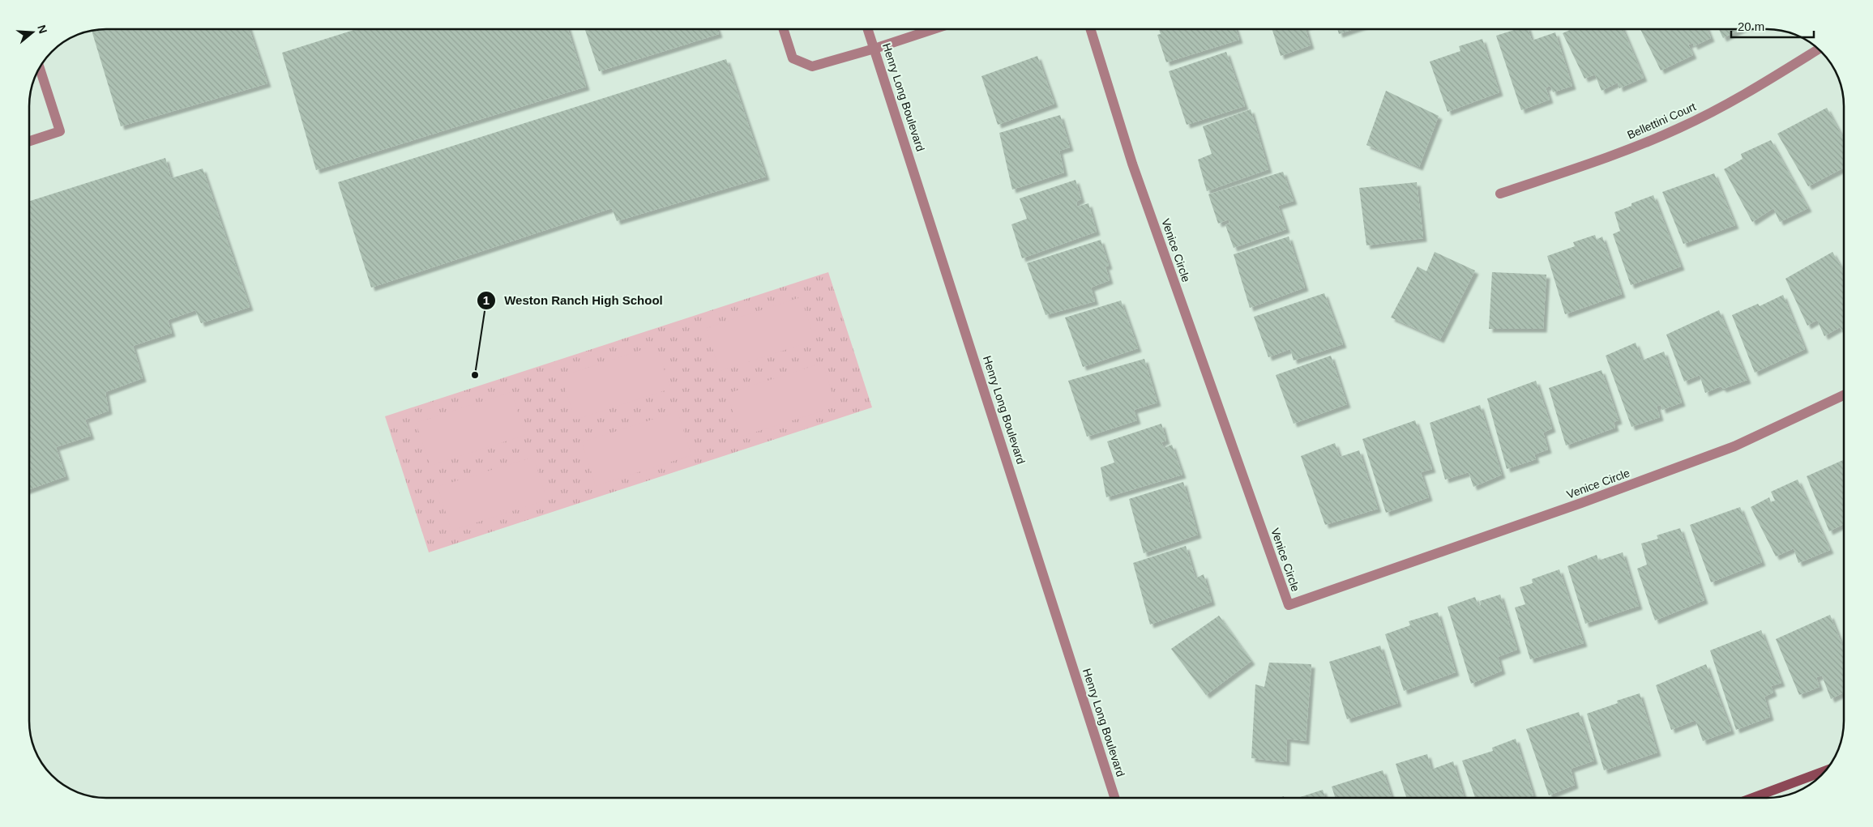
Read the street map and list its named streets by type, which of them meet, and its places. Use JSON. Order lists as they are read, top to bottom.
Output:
{
  "streets": {
    "street": ["Henry Long Boulevard", "Bellettini Court", "Venice Circle"]
  },
  "places": ["Weston Ranch High School"],
  "scale_bar": "20 m",
  "north": "right"
}
